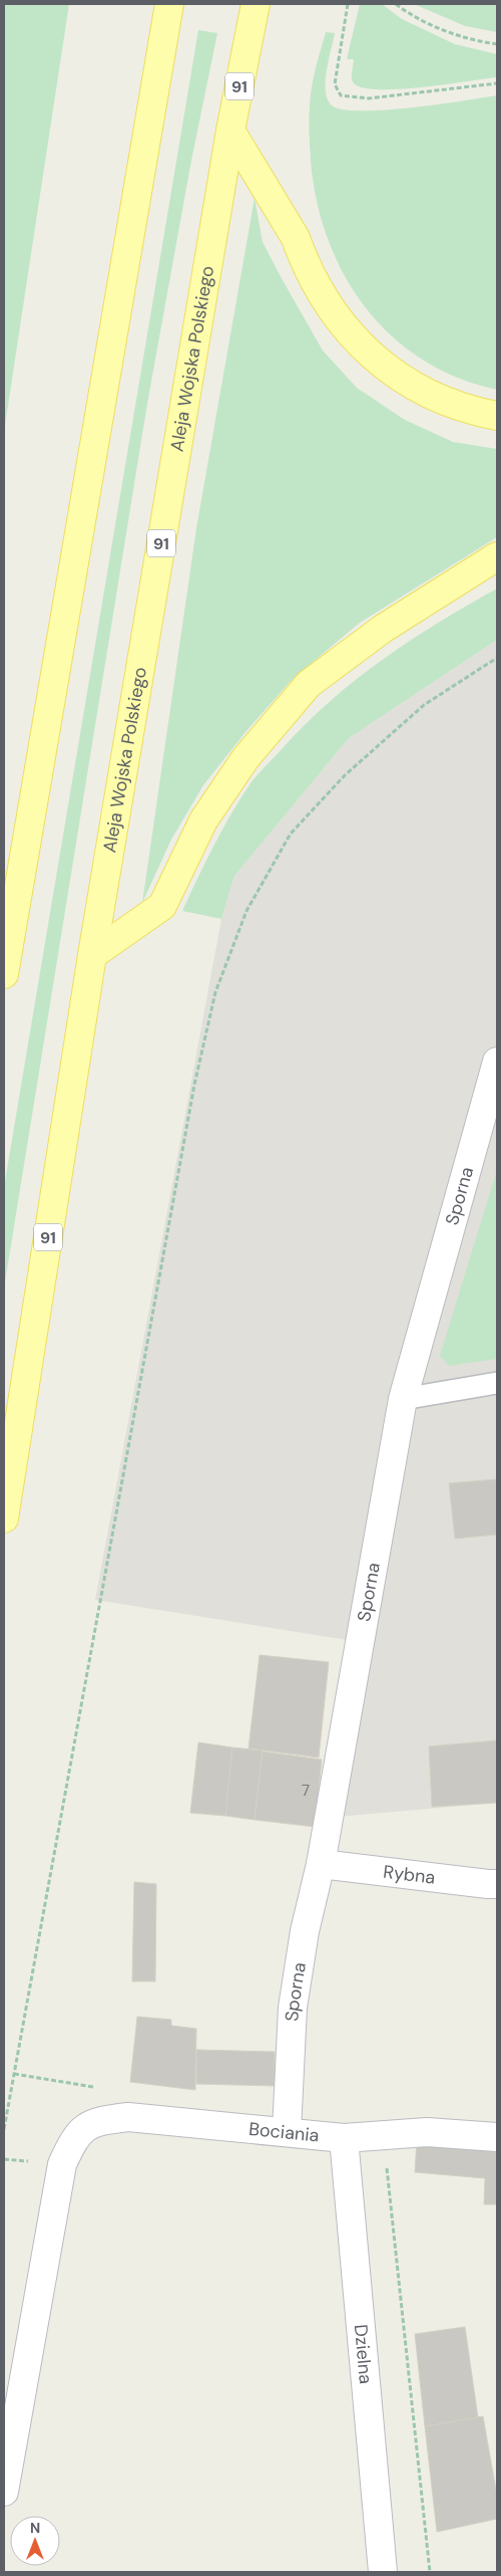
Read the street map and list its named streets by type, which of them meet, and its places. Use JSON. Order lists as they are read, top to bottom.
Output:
{
  "streets": {
    "main road": ["91", "Aleja Wojska Polskiego"],
    "street": [
      "Sporna",
      "Rybna",
      "Bociania",
      "Dzielna"
    ]
  },
  "crossings": [
    ["Sporna", "Rybna"],
    ["Sporna", "Bociania"],
    ["Bociania", "Dzielna"]
  ],
  "house_numbers": ["7"],
  "north": "top"
}
